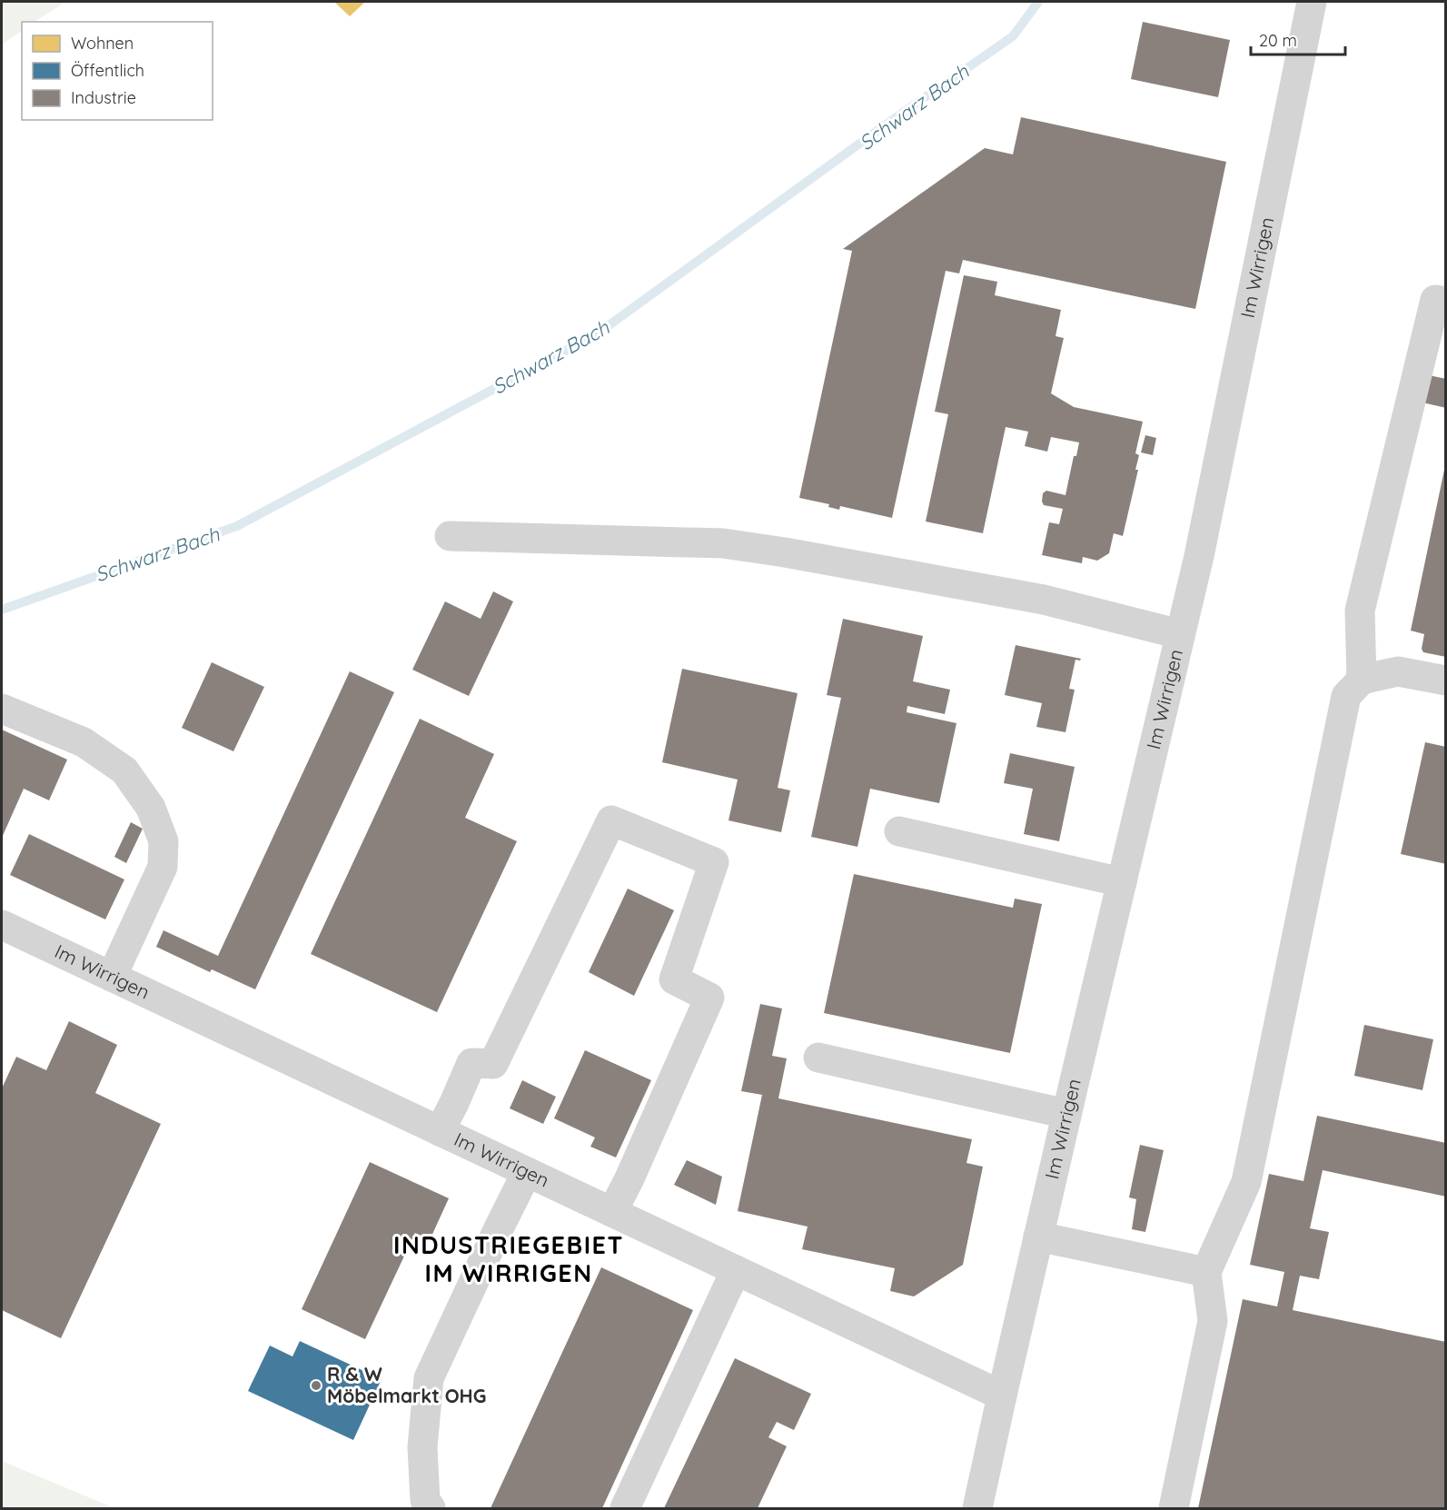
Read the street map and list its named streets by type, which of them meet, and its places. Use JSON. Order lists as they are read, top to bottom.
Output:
{
  "streets": {
    "street": ["Im Wirrigen"]
  },
  "districts": ["INDUSTRIEGEBIET IM WIRRIGEN"],
  "water": ["Schwarz Bach"],
  "places": ["R & W Möbelmarkt OHG"],
  "legend": ["Wohnen", "Öffentlich", "Industrie"],
  "scale_bar": "20 m"
}
